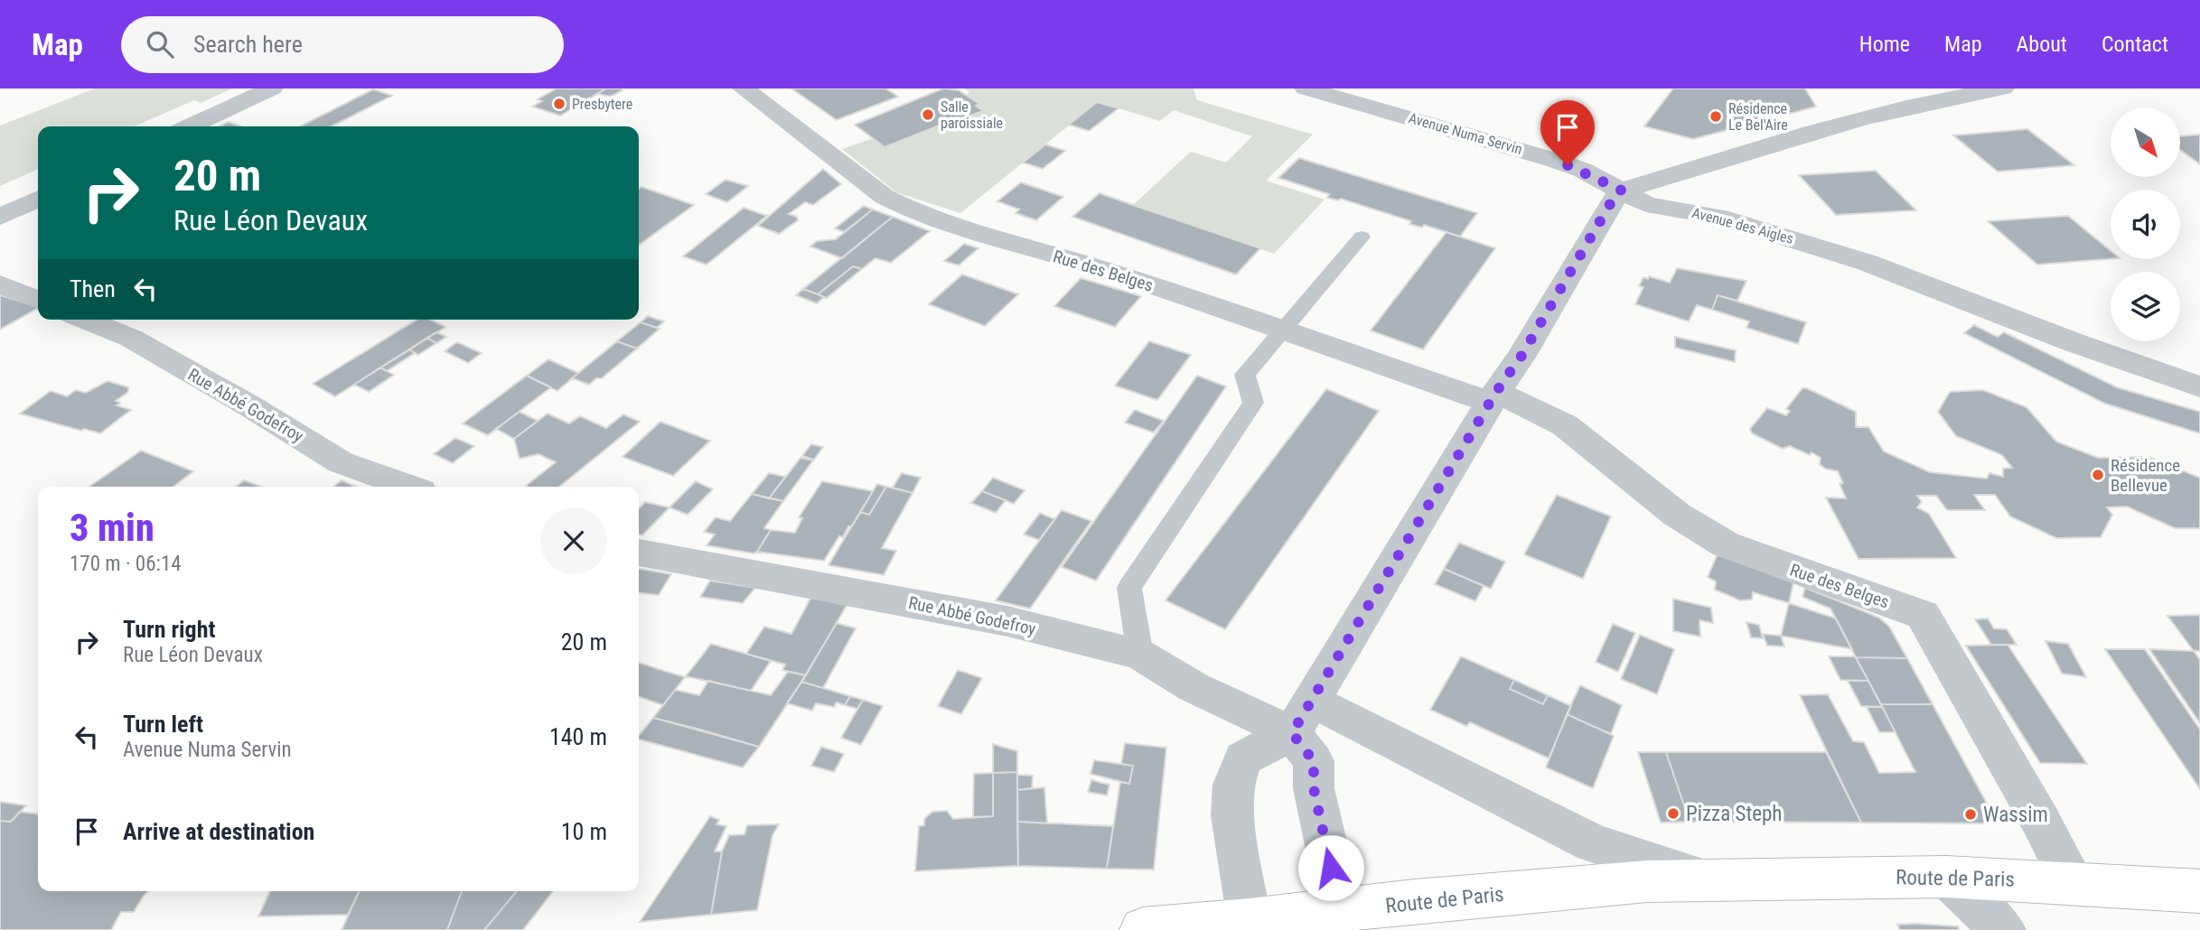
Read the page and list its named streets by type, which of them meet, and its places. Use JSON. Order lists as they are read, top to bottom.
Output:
{
  "streets": {
    "main road": ["Route de Paris"],
    "street": [
      "Avenue Numa Servin",
      "Avenue des Aigles",
      "Rue des Belges",
      "Rue Abbé Godefroy"
    ]
  },
  "crossings": [
    ["Avenue Numa Servin", "Avenue des Aigles"],
    ["Rue des Belges", "Route de Paris"],
    ["Rue Abbé Godefroy", "Route de Paris"]
  ],
  "places": [
    "Presbytere",
    "Salle paroissiale",
    "Résidence Le Bel'Aire",
    "Résidence Bellevue",
    "Pizza Steph",
    "Wassim"
  ],
  "north": "bottom right",
  "page": {
    "header": "Map",
    "search": "Search here",
    "nav": [
      "Home",
      "Map",
      "About",
      "Contact"
    ],
    "turn": ["20 m", "Rue Léon Devaux"],
    "then": "Then",
    "heading": ["3 min", "170 m · 06:14"],
    "list": [
      {
        "name": "Turn right",
        "note": "Rue Léon Devaux",
        "value": "20 m"
      },
      {
        "name": "Turn left",
        "note": "Avenue Numa Servin",
        "value": "140 m"
      },
      {
        "name": "Arrive at destination",
        "value": "10 m"
      }
    ]
  }
}
